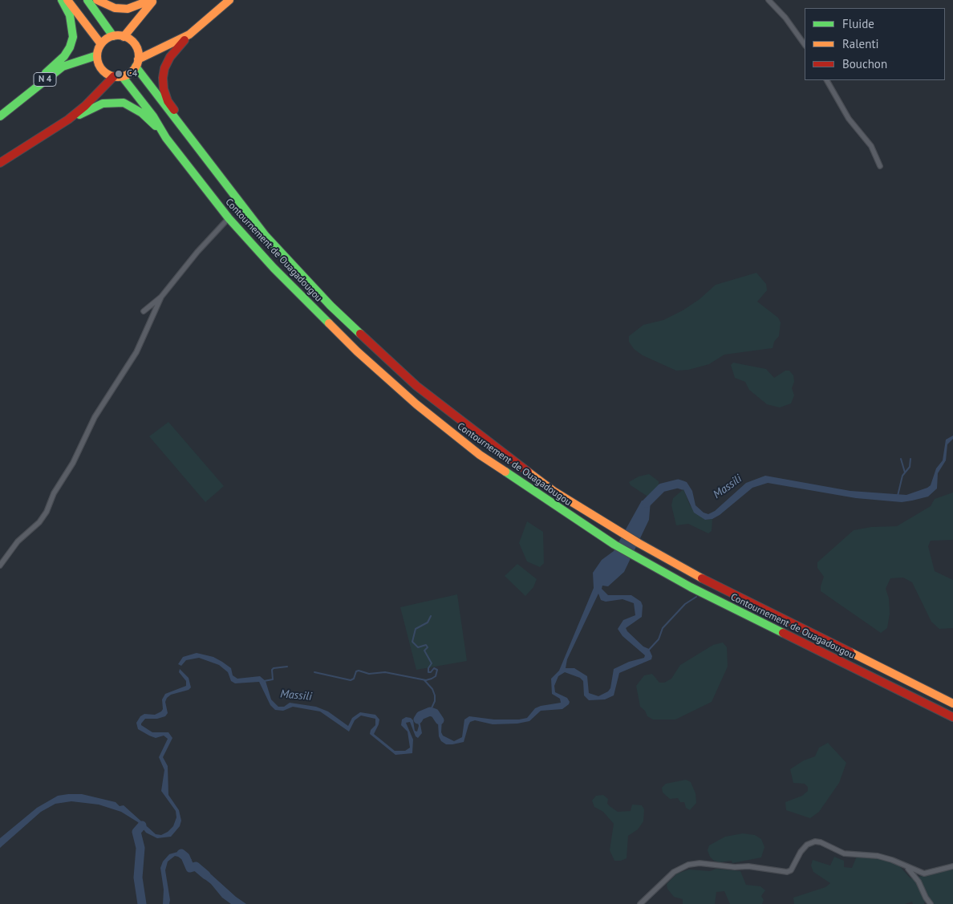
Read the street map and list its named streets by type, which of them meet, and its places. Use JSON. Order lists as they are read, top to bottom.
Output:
{
  "streets": {
    "highway": ["N 4", "Contournement de Ouagadougou"]
  },
  "crossings": [
    ["N 4", "Contournement de Ouagadougou"]
  ],
  "water": ["Massili"],
  "places": ["C4"],
  "legend": ["Fluide", "Ralenti", "Bouchon"]
}
